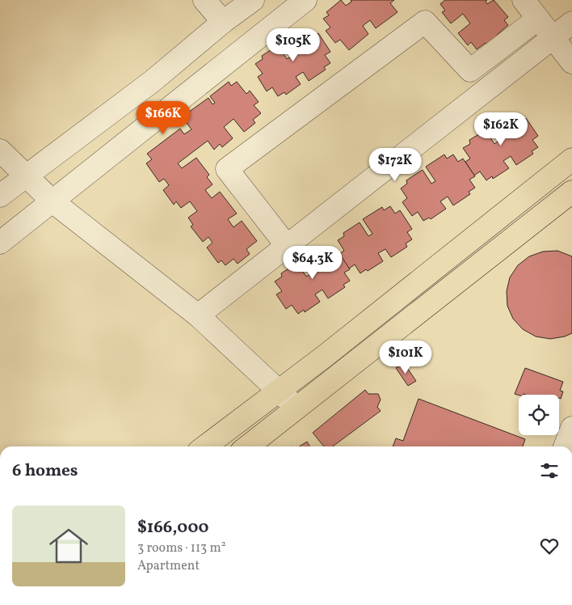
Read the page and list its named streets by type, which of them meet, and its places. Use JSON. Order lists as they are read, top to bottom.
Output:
{
  "page": {
    "price": [
      "$105K",
      "$166K",
      "$162K",
      "$172K",
      "$64.3K",
      "$101K"
    ],
    "heading": "6 homes",
    "list": [
      {
        "name": "$166,000",
        "note": "3 rooms · 113 m² · Apartment"
      }
    ]
  }
}
